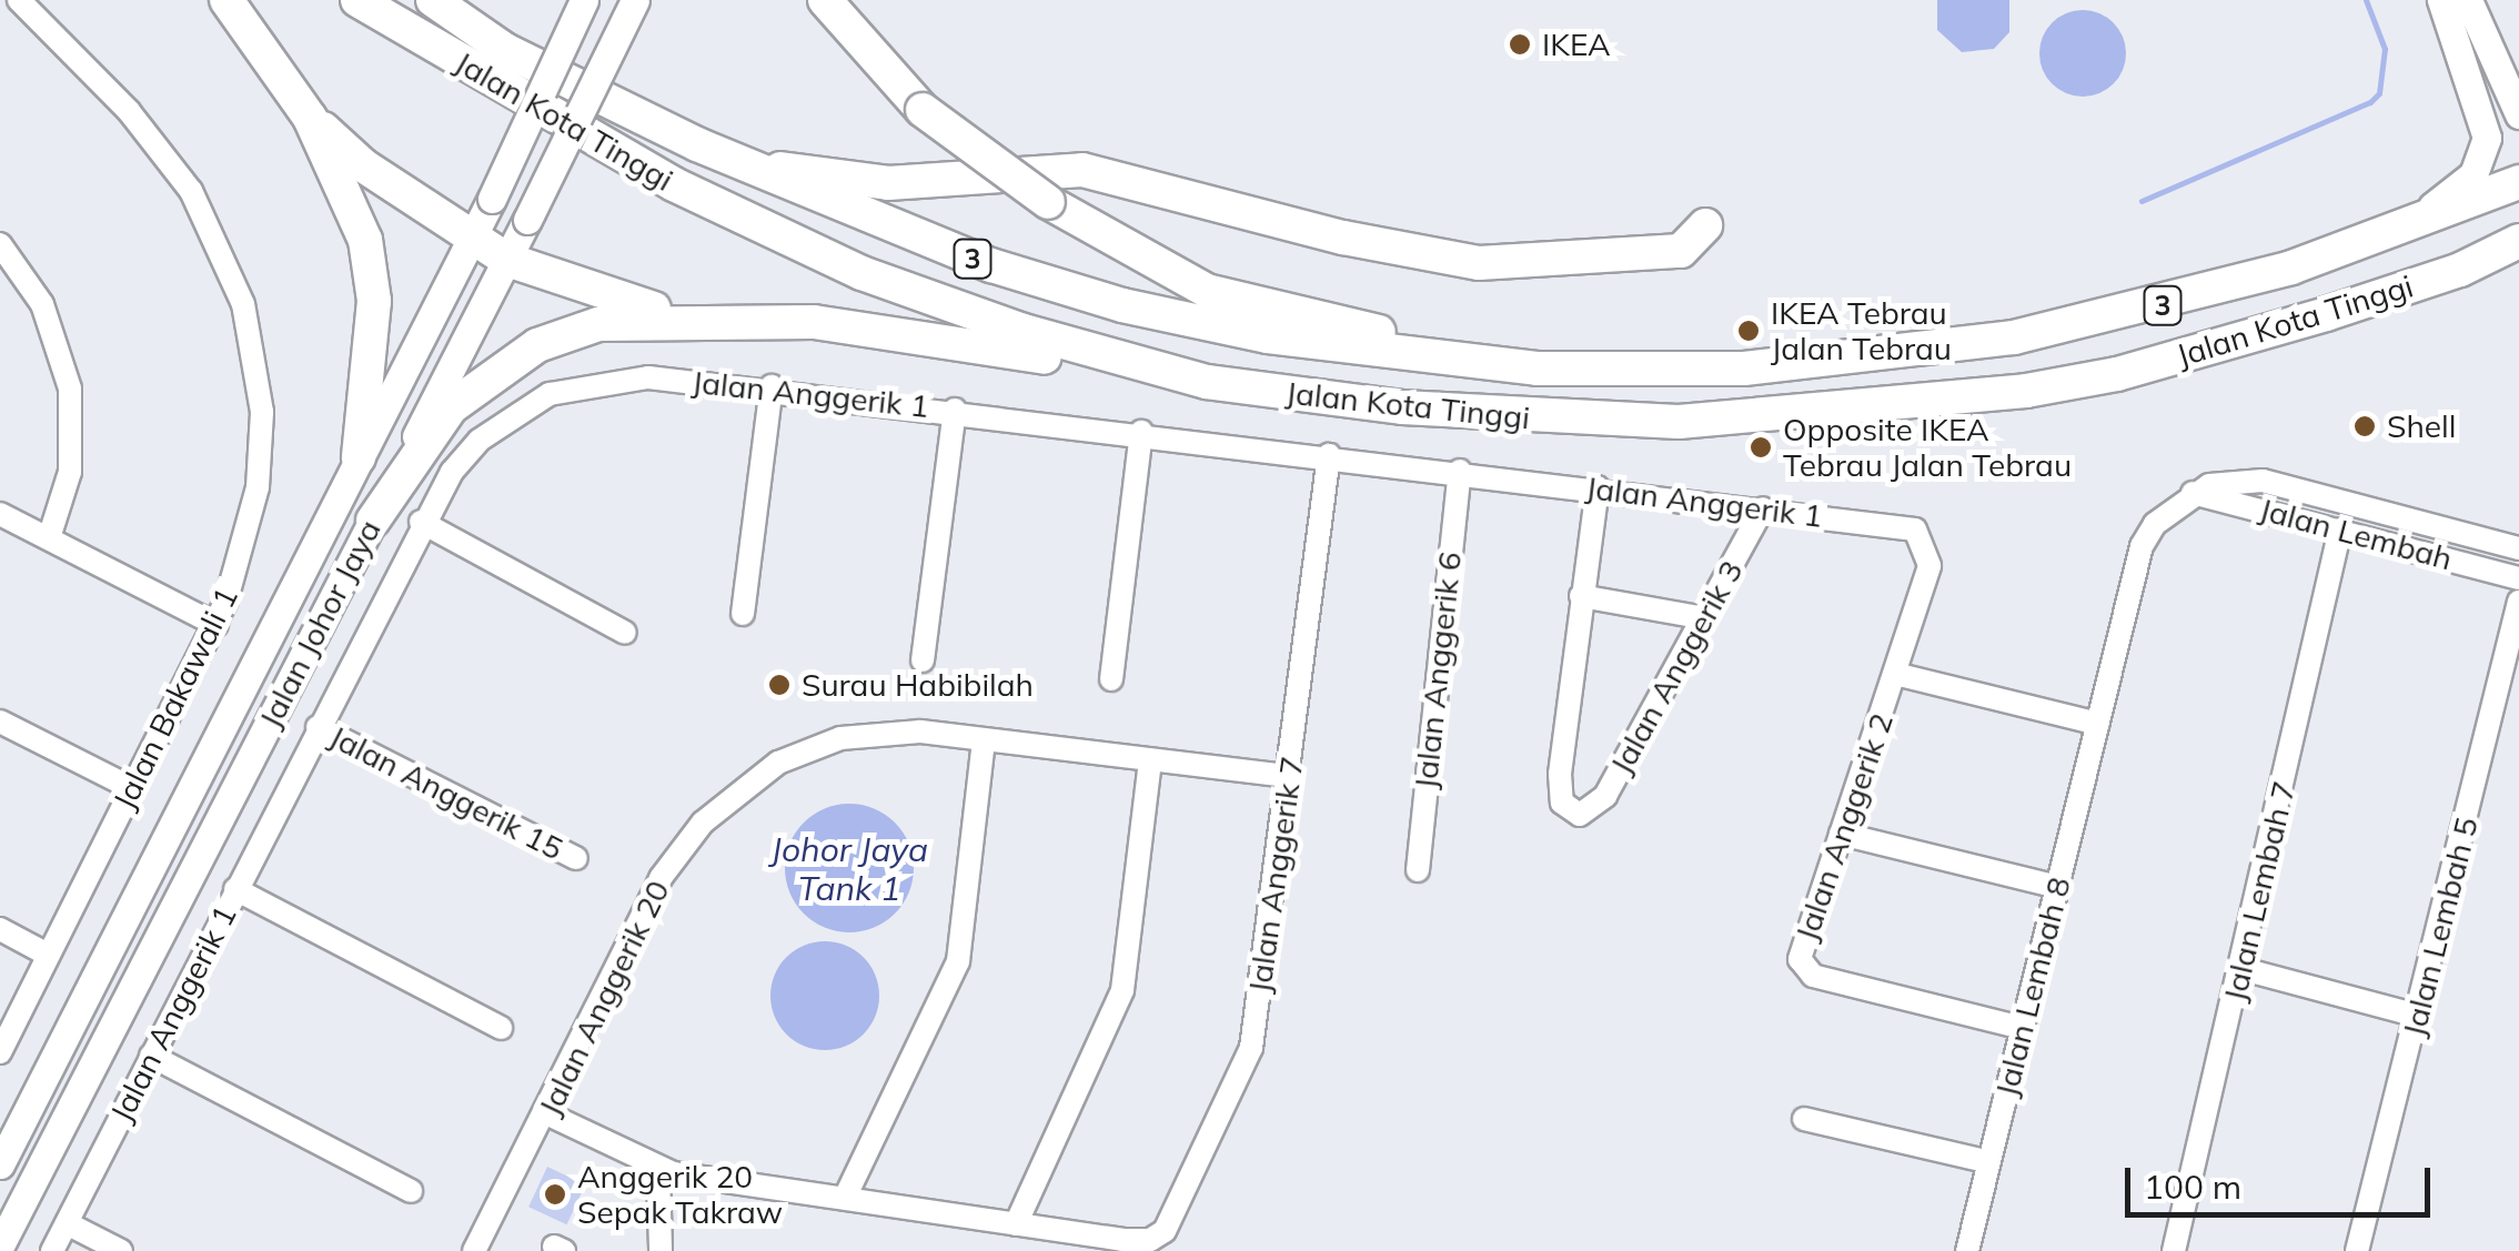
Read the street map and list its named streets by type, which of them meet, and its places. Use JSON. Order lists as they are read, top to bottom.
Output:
{
  "streets": {
    "highway": ["Jalan Kota Tinggi", "3"],
    "main road": ["Jalan Johor Jaya"],
    "street": [
      "Jalan Anggerik 1",
      "Jalan Lembah",
      "Jalan Anggerik 3",
      "Jalan Anggerik 6",
      "Jalan Bakawali 1",
      "Jalan Anggerik 15",
      "Jalan Anggerik 2",
      "Jalan Anggerik 7",
      "Jalan Lembah 7",
      "Jalan Lembah 5",
      "Jalan Lembah 8",
      "Jalan Anggerik 20"
    ]
  },
  "crossings": [
    ["Jalan Anggerik 1", "Jalan Anggerik 3"],
    ["Jalan Anggerik 1", "Jalan Anggerik 6"],
    ["Jalan Anggerik 1", "Jalan Anggerik 15"],
    ["Jalan Anggerik 1", "Jalan Anggerik 2"],
    ["Jalan Anggerik 1", "Jalan Anggerik 7"],
    ["Jalan Lembah", "Jalan Lembah 7"],
    ["Jalan Anggerik 2", "Jalan Lembah 8"],
    ["Jalan Anggerik 7", "Jalan Anggerik 20"]
  ],
  "water": ["Johor Jaya Tank 1"],
  "places": [
    "IKEA",
    "IKEA Tebrau Jalan Tebrau",
    "Shell",
    "Opposite IKEA Tebrau Jalan Tebrau",
    "Surau Habibilah",
    "Anggerik 20 Sepak Takraw"
  ],
  "scale_bar": "100 m"
}
